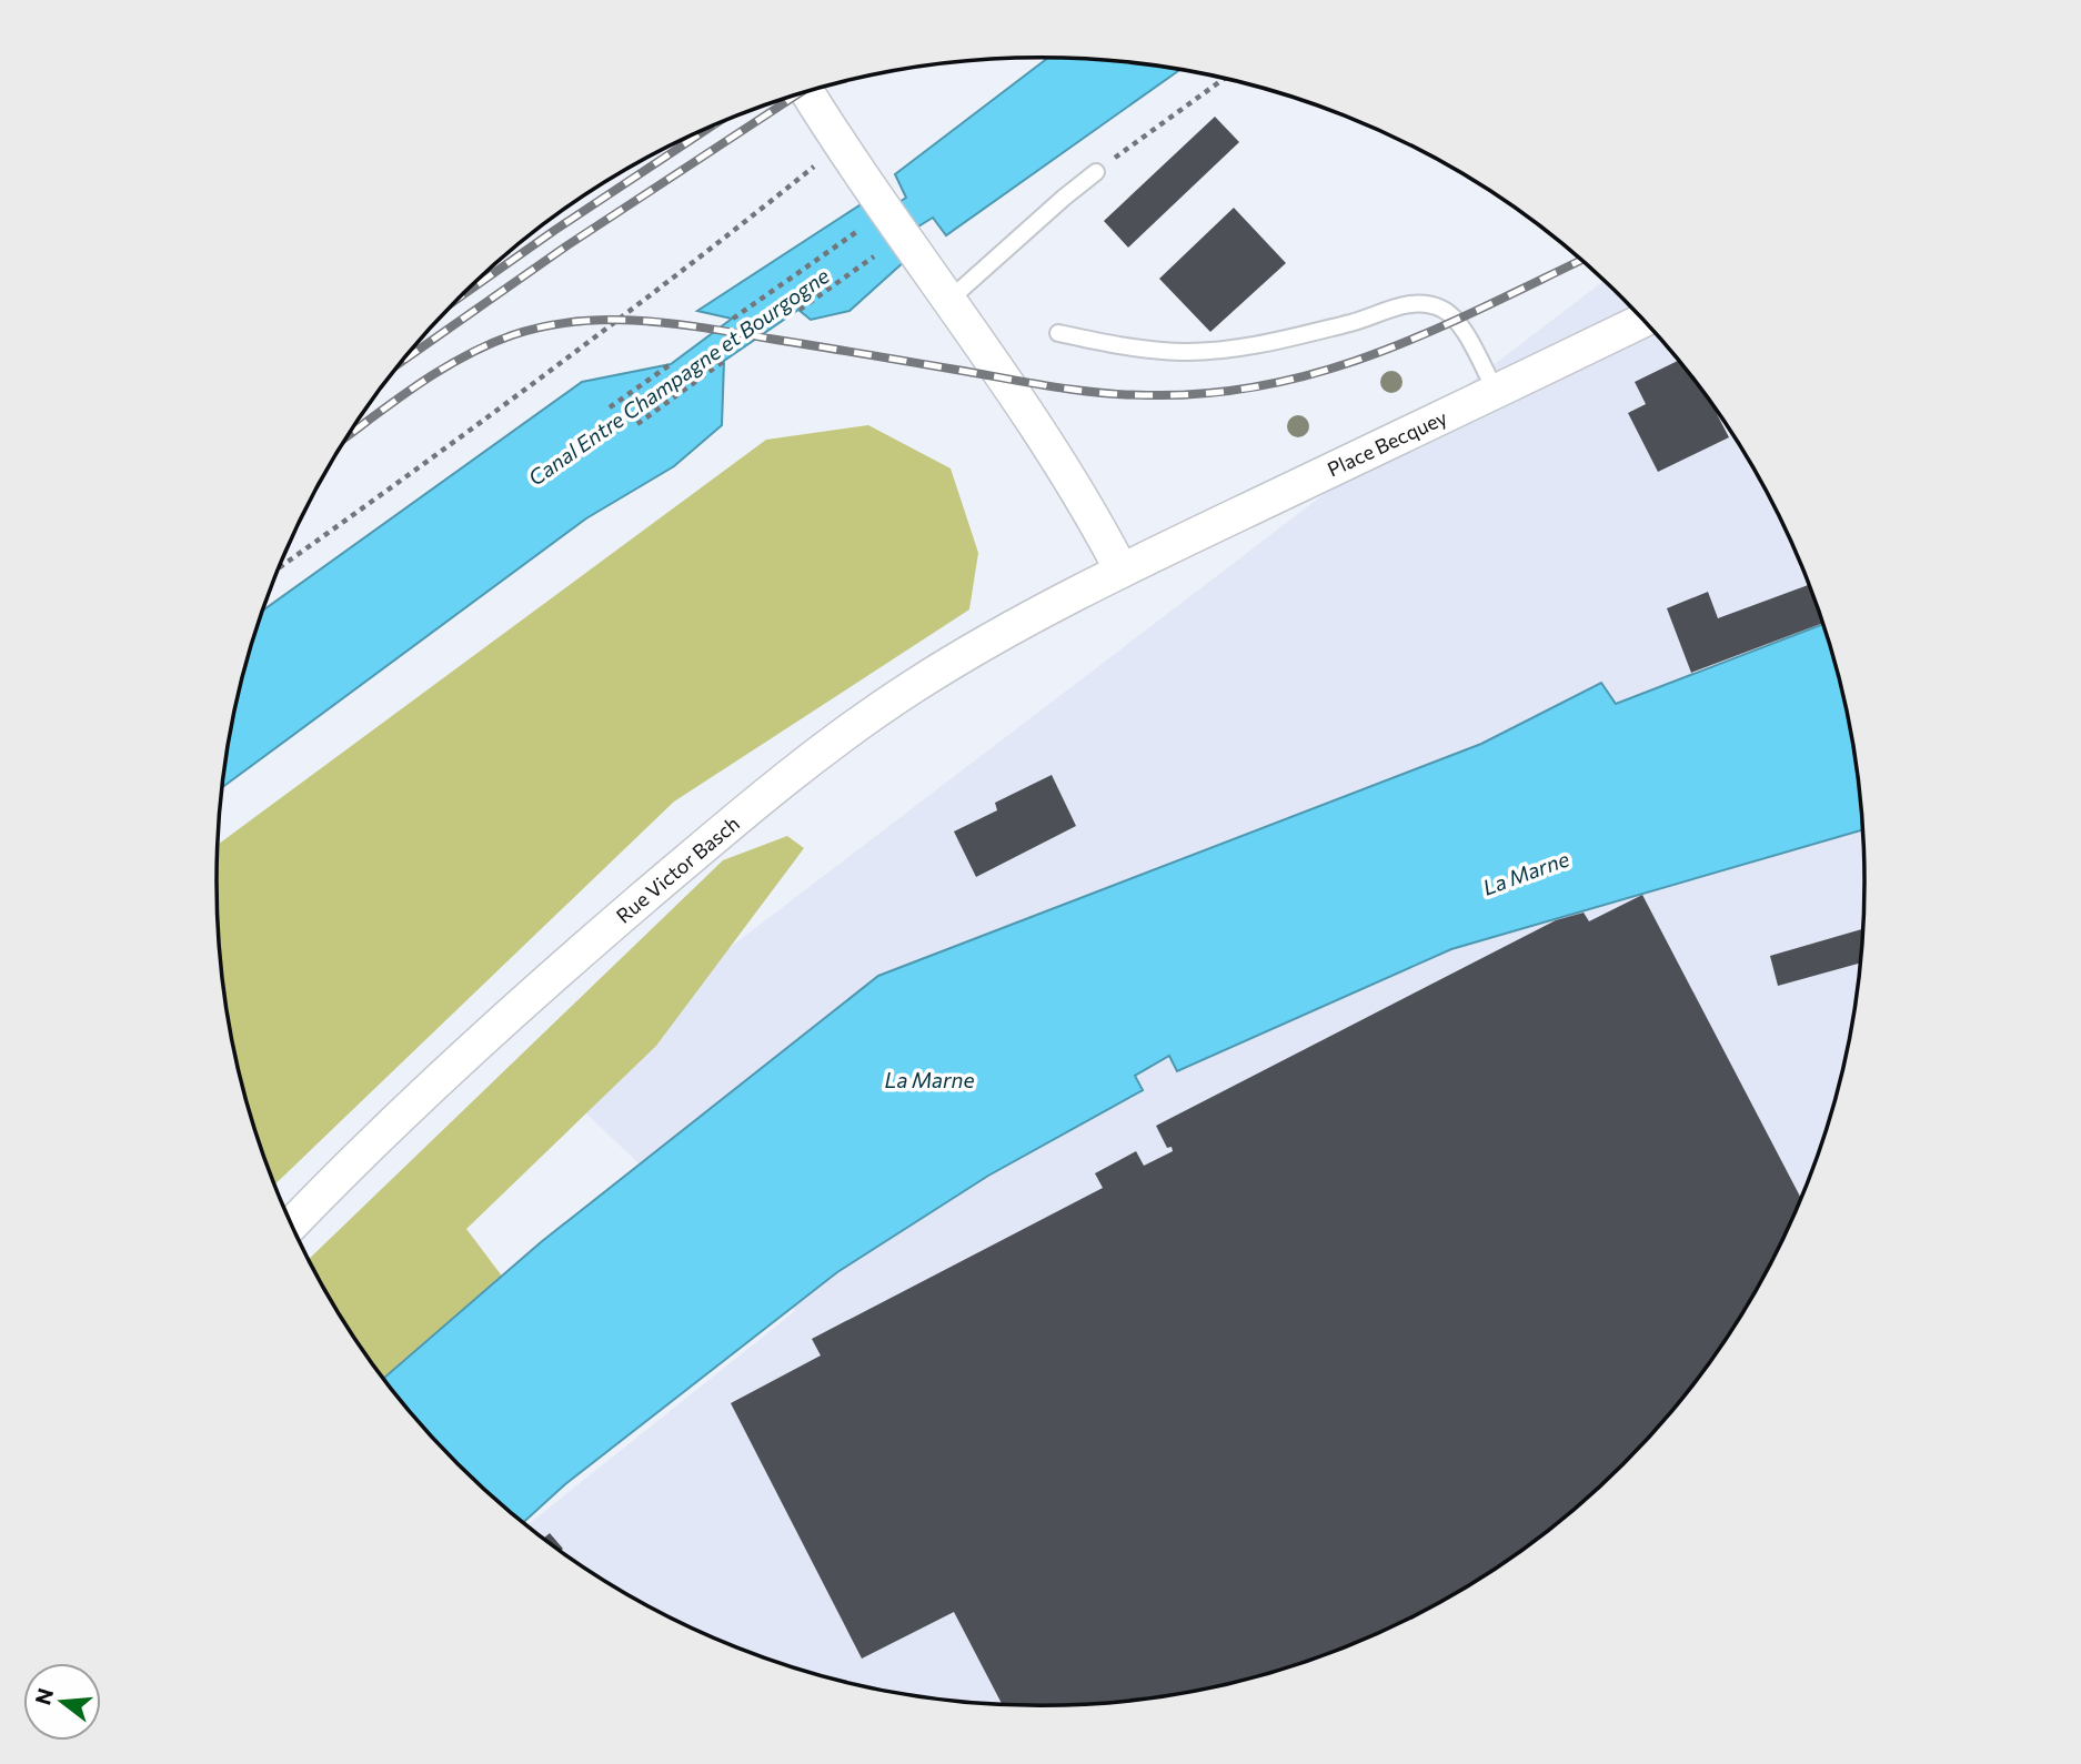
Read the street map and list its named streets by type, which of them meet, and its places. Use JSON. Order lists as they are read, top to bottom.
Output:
{
  "streets": {
    "street": ["Place Becquey", "Rue Victor Basch"]
  },
  "crossings": [
    ["Place Becquey", "Rue Victor Basch"]
  ],
  "water": ["Canal Entre Champagne et Bourgogne", "La Marne"],
  "north": "left"
}
